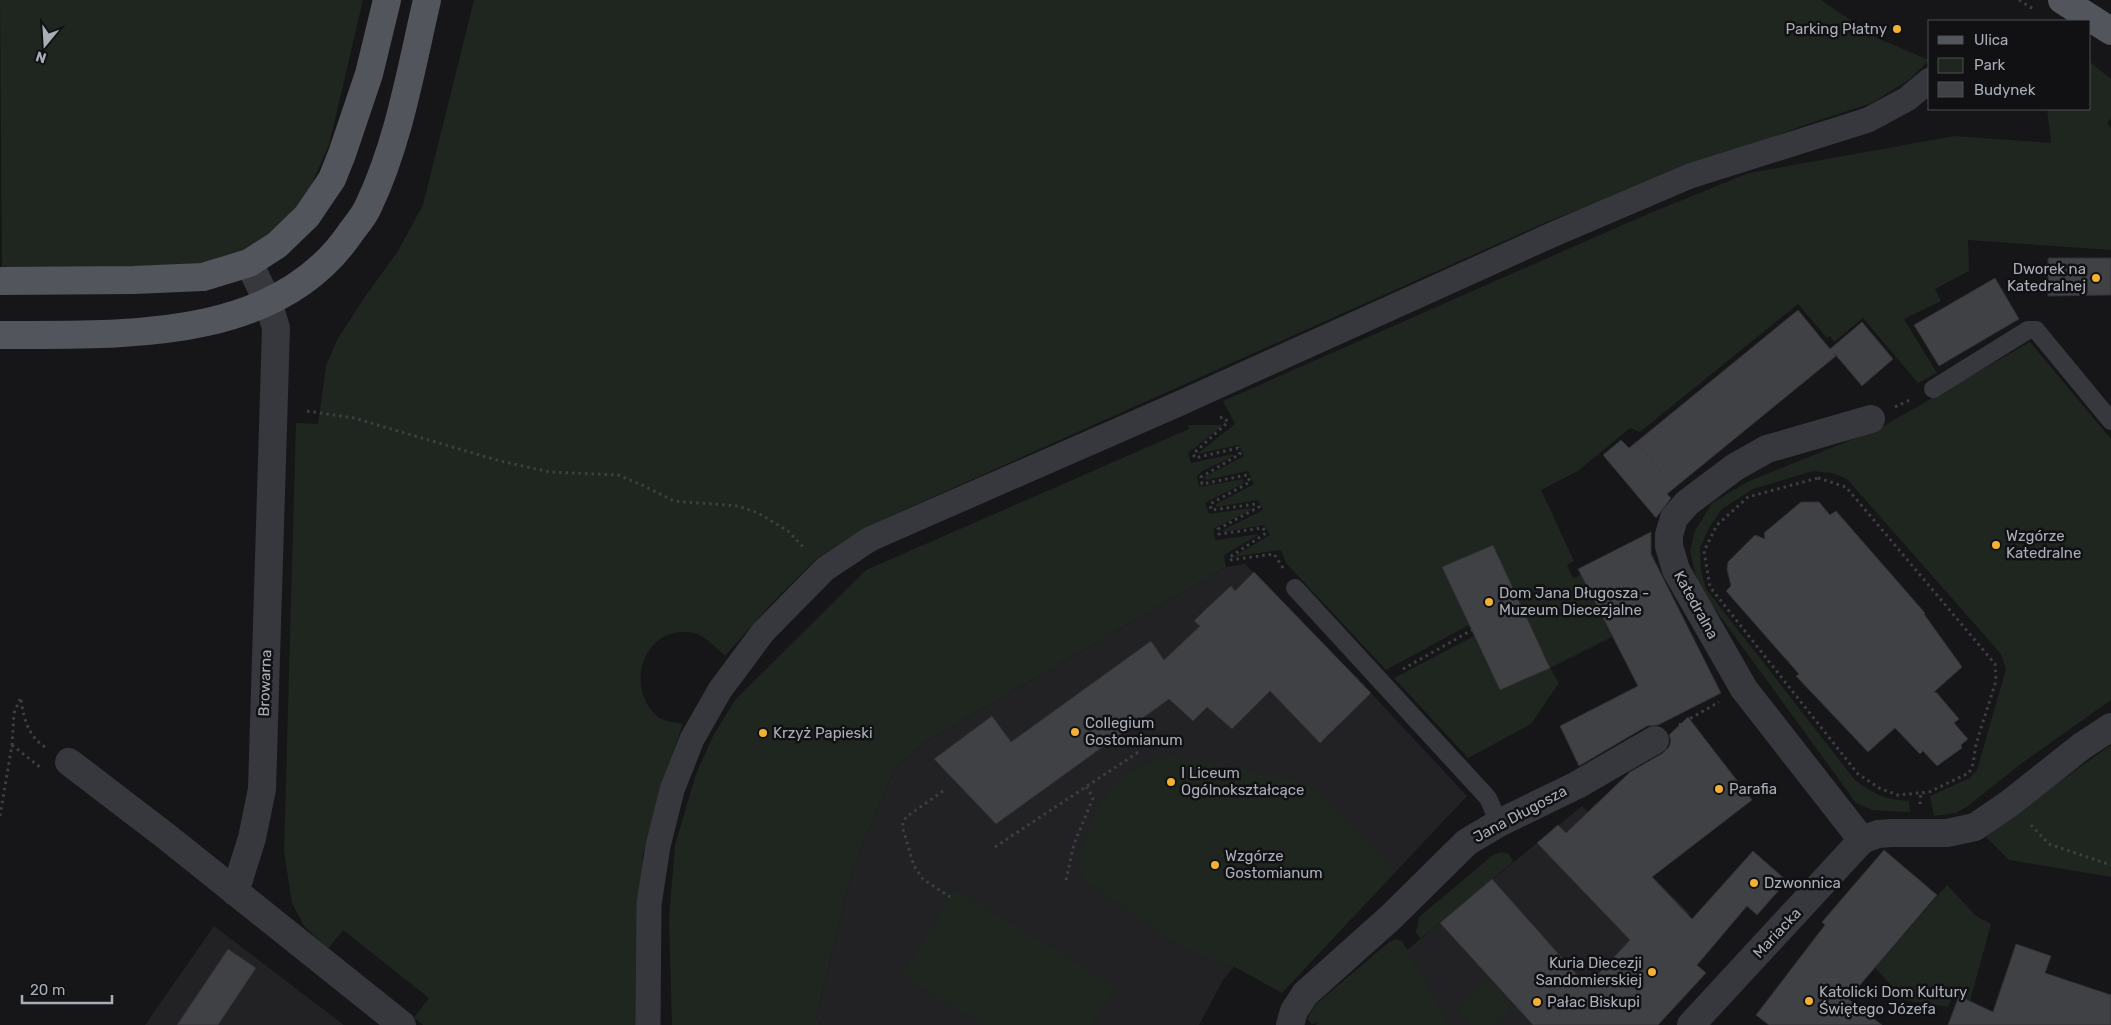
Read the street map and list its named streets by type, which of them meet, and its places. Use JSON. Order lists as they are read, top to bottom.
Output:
{
  "streets": {
    "street": [
      "Katedralna",
      "Browarna",
      "Jana Długosza",
      "Mariacka"
    ]
  },
  "crossings": [
    ["Katedralna", "Mariacka"]
  ],
  "places": [
    "Parking Płatny",
    "Dworek na Katedralnej",
    "Wzgórze Katedralne",
    "Dom Jana Długosza - Muzeum Diecezjalne",
    "Collegium Gostomianum",
    "Krzyż Papieski",
    "I Liceum Ogólnokształcące",
    "Parafia",
    "Wzgórze Gostomianum",
    "Dzwonnica",
    "Kuria Diecezji Sandomierskiej",
    "Katolicki Dom Kultury Świętego Józefa",
    "Pałac Biskupi"
  ],
  "legend": ["Ulica", "Park", "Budynek"],
  "scale_bar": "20 m",
  "north": "bottom"
}
